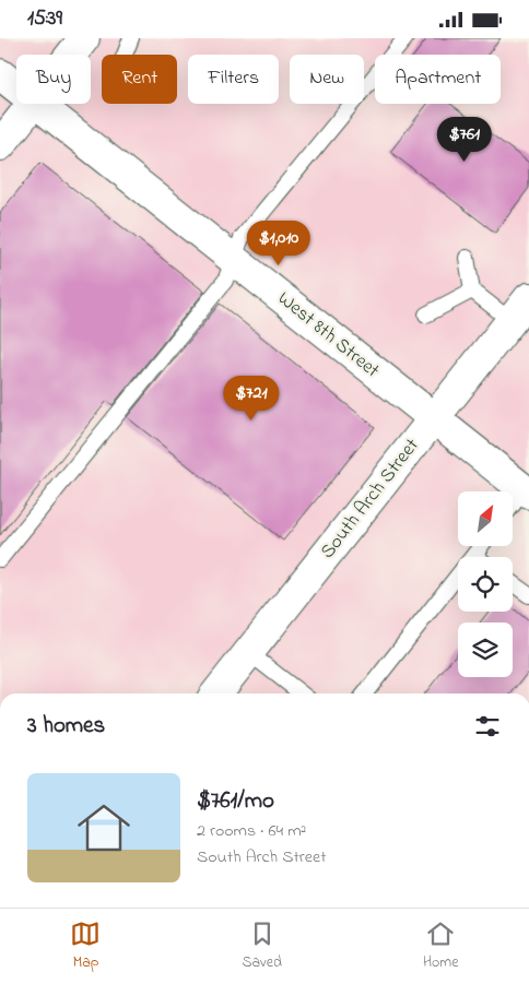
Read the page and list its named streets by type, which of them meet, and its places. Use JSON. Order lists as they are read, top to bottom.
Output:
{
  "streets": {
    "main road": ["West 8th Street", "South Arch Street"]
  },
  "crossings": [
    ["West 8th Street", "South Arch Street"]
  ],
  "north": "top right",
  "page": {
    "status": "15:39",
    "chip": [
      "Buy",
      "Rent",
      "Filters",
      "New",
      "Apartment"
    ],
    "price": ["$761", "$1,010", "$721"],
    "heading": "3 homes",
    "list": [
      {
        "name": "$761/mo",
        "note": "2 rooms · 64 m² · South Arch Street"
      }
    ],
    "tabs": ["Map", "Saved", "Home"]
  }
}
